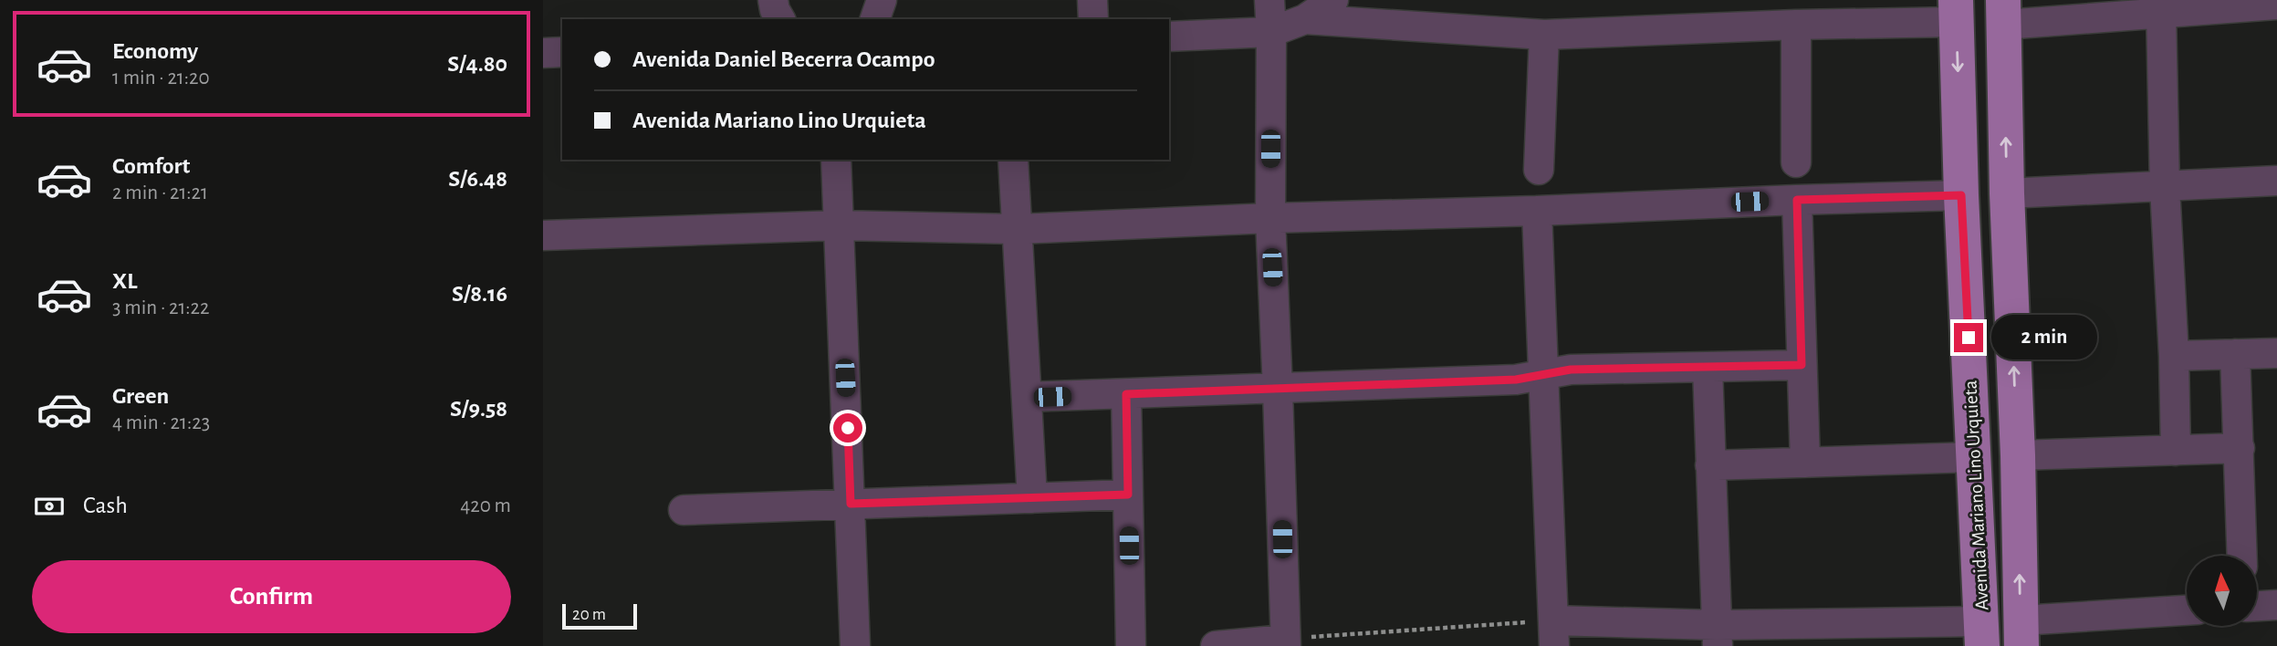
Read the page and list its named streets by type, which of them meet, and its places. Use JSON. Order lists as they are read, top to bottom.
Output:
{
  "streets": {
    "main road": ["Avenida Mariano Lino Urquieta"]
  },
  "scale_bar": "20 m",
  "north": "top",
  "page": {
    "list": [
      {
        "name": "Economy",
        "note": "1 min · 21:20",
        "value": "S/4.80"
      },
      {
        "name": "Comfort",
        "note": "2 min · 21:21",
        "value": "S/6.48"
      },
      {
        "name": "XL",
        "note": "3 min · 21:22",
        "value": "S/8.16"
      },
      {
        "name": "Green",
        "note": "4 min · 21:23",
        "value": "S/9.58"
      }
    ],
    "banner": ["Avenida Daniel Becerra Ocampo", "Avenida Mariano Lino Urquieta"],
    "bubble": "2 min",
    "pay": ["Cash", "420 m"],
    "buttons": "Confirm",
    "scale": "20 m"
  }
}
